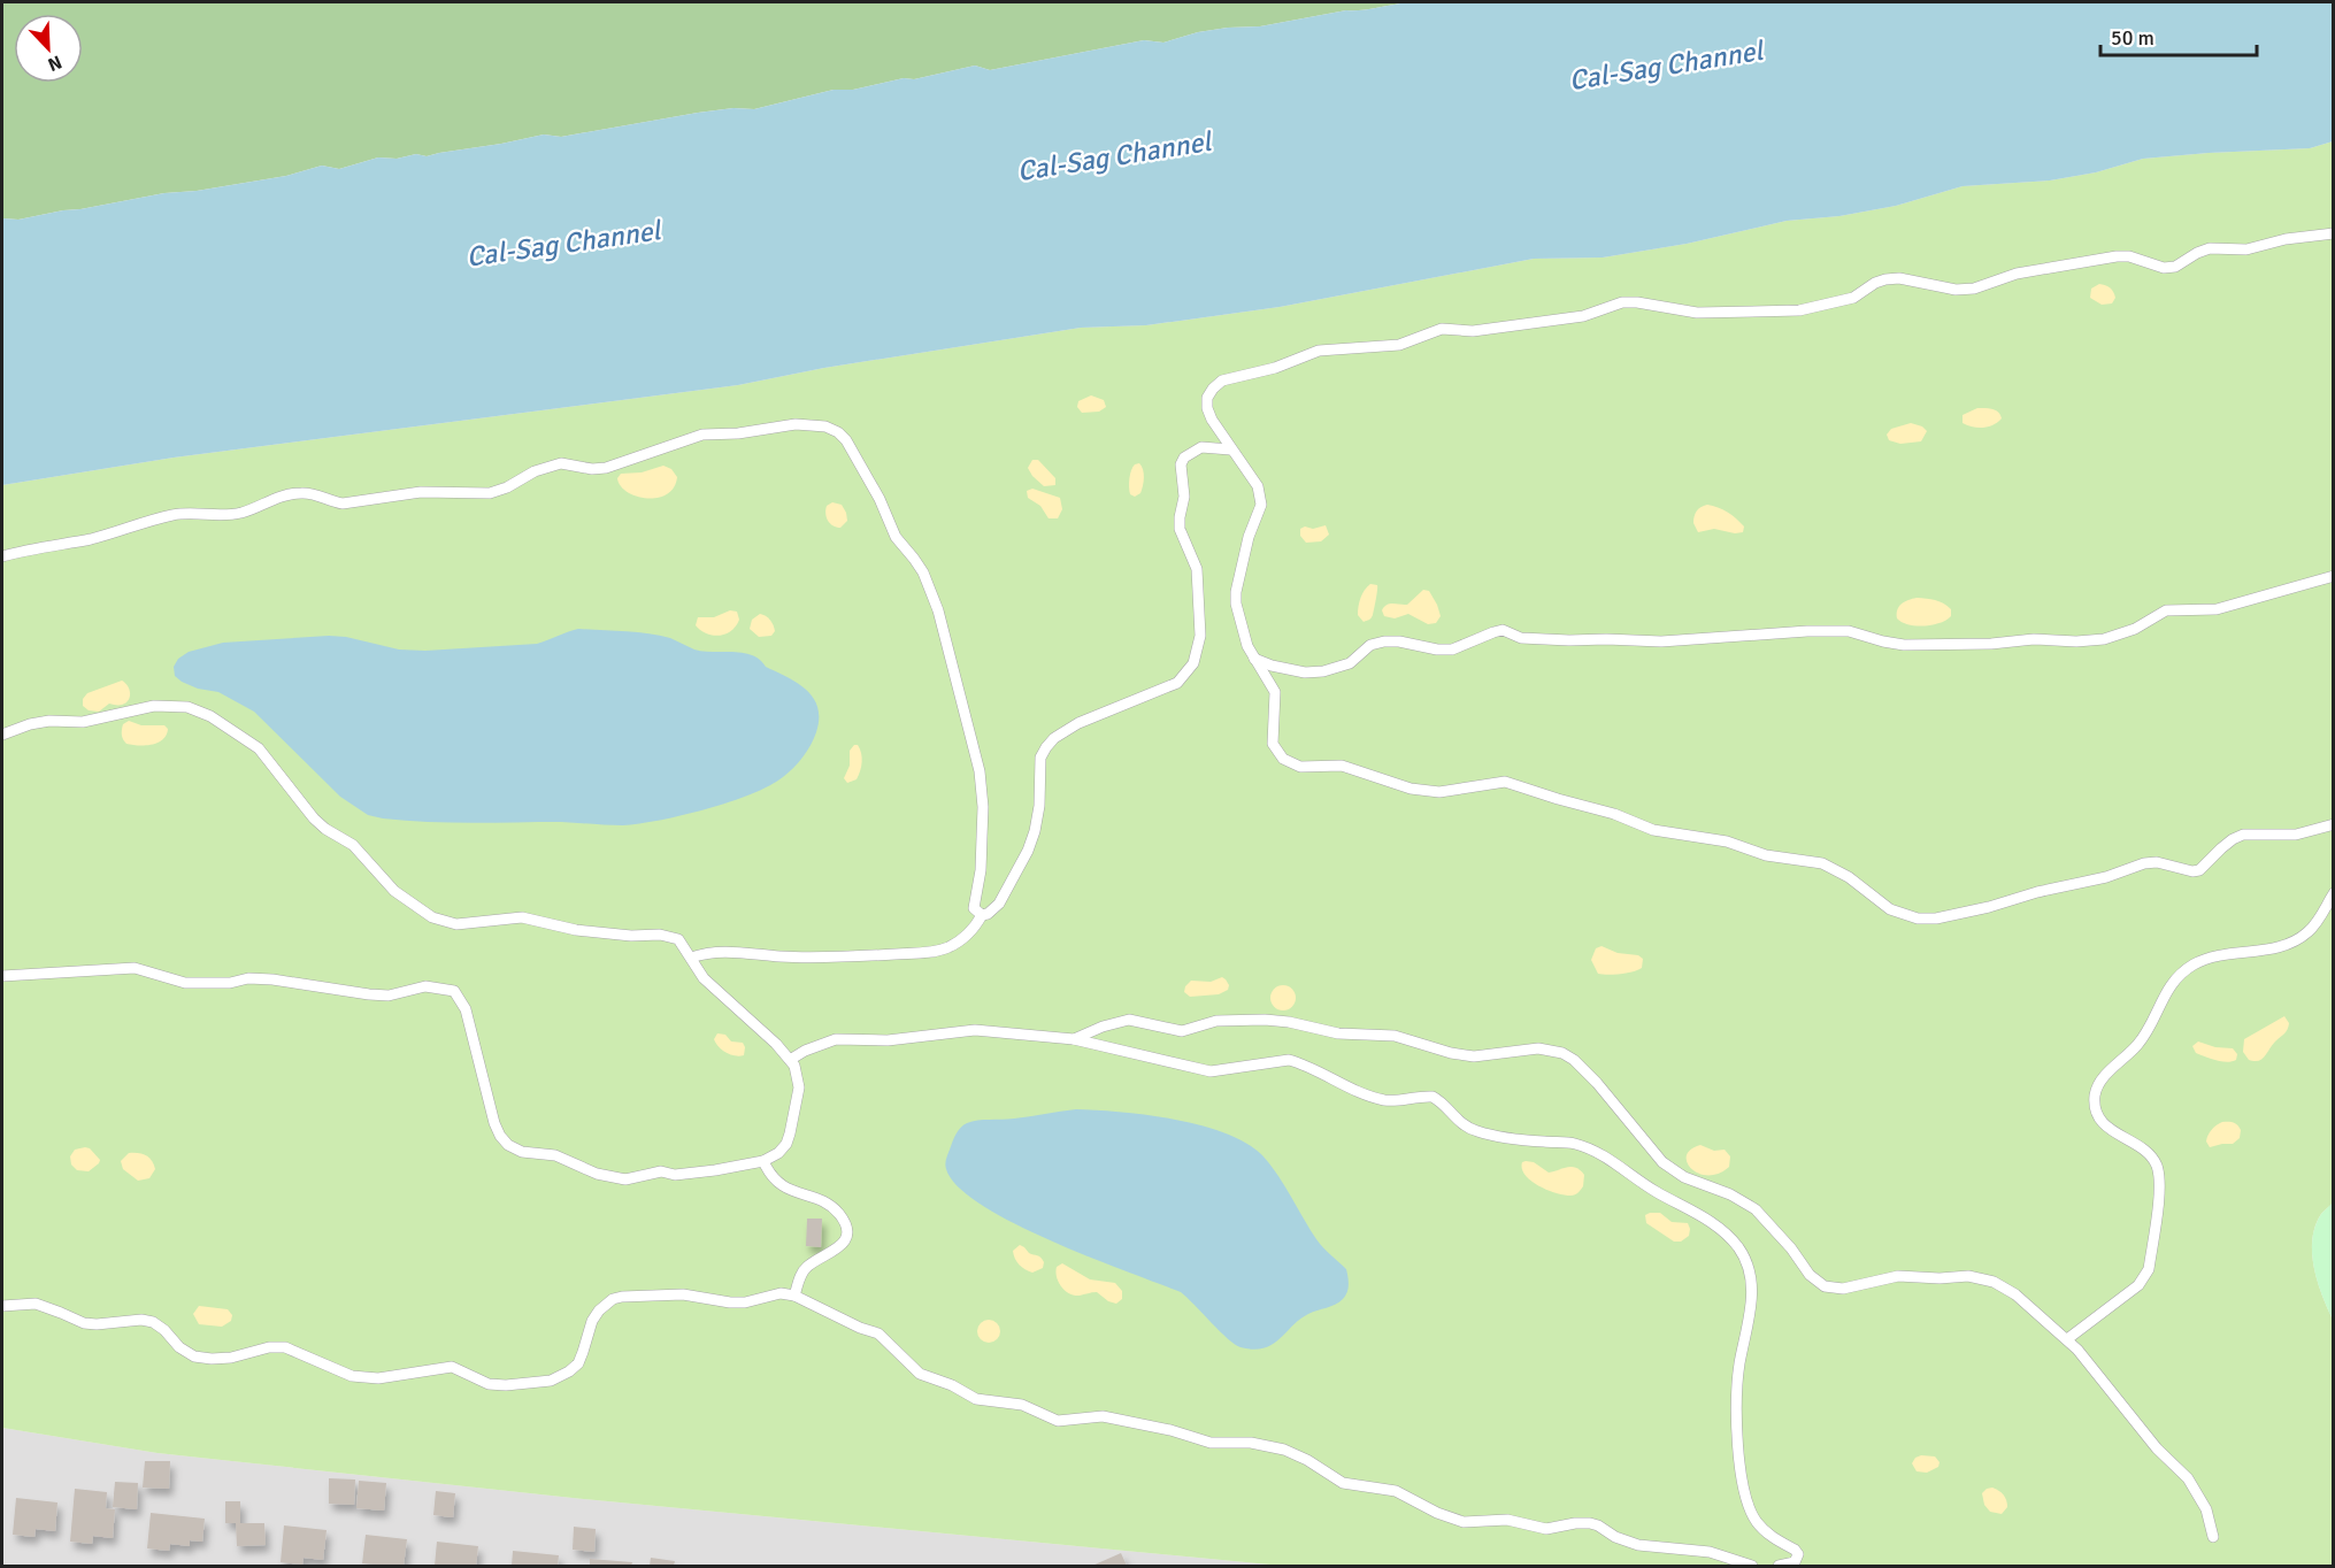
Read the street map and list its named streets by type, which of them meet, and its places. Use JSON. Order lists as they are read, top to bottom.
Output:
{
  "water": ["Cal-Sag Channel"],
  "scale_bar": "50 m",
  "north": "bottom right"
}
